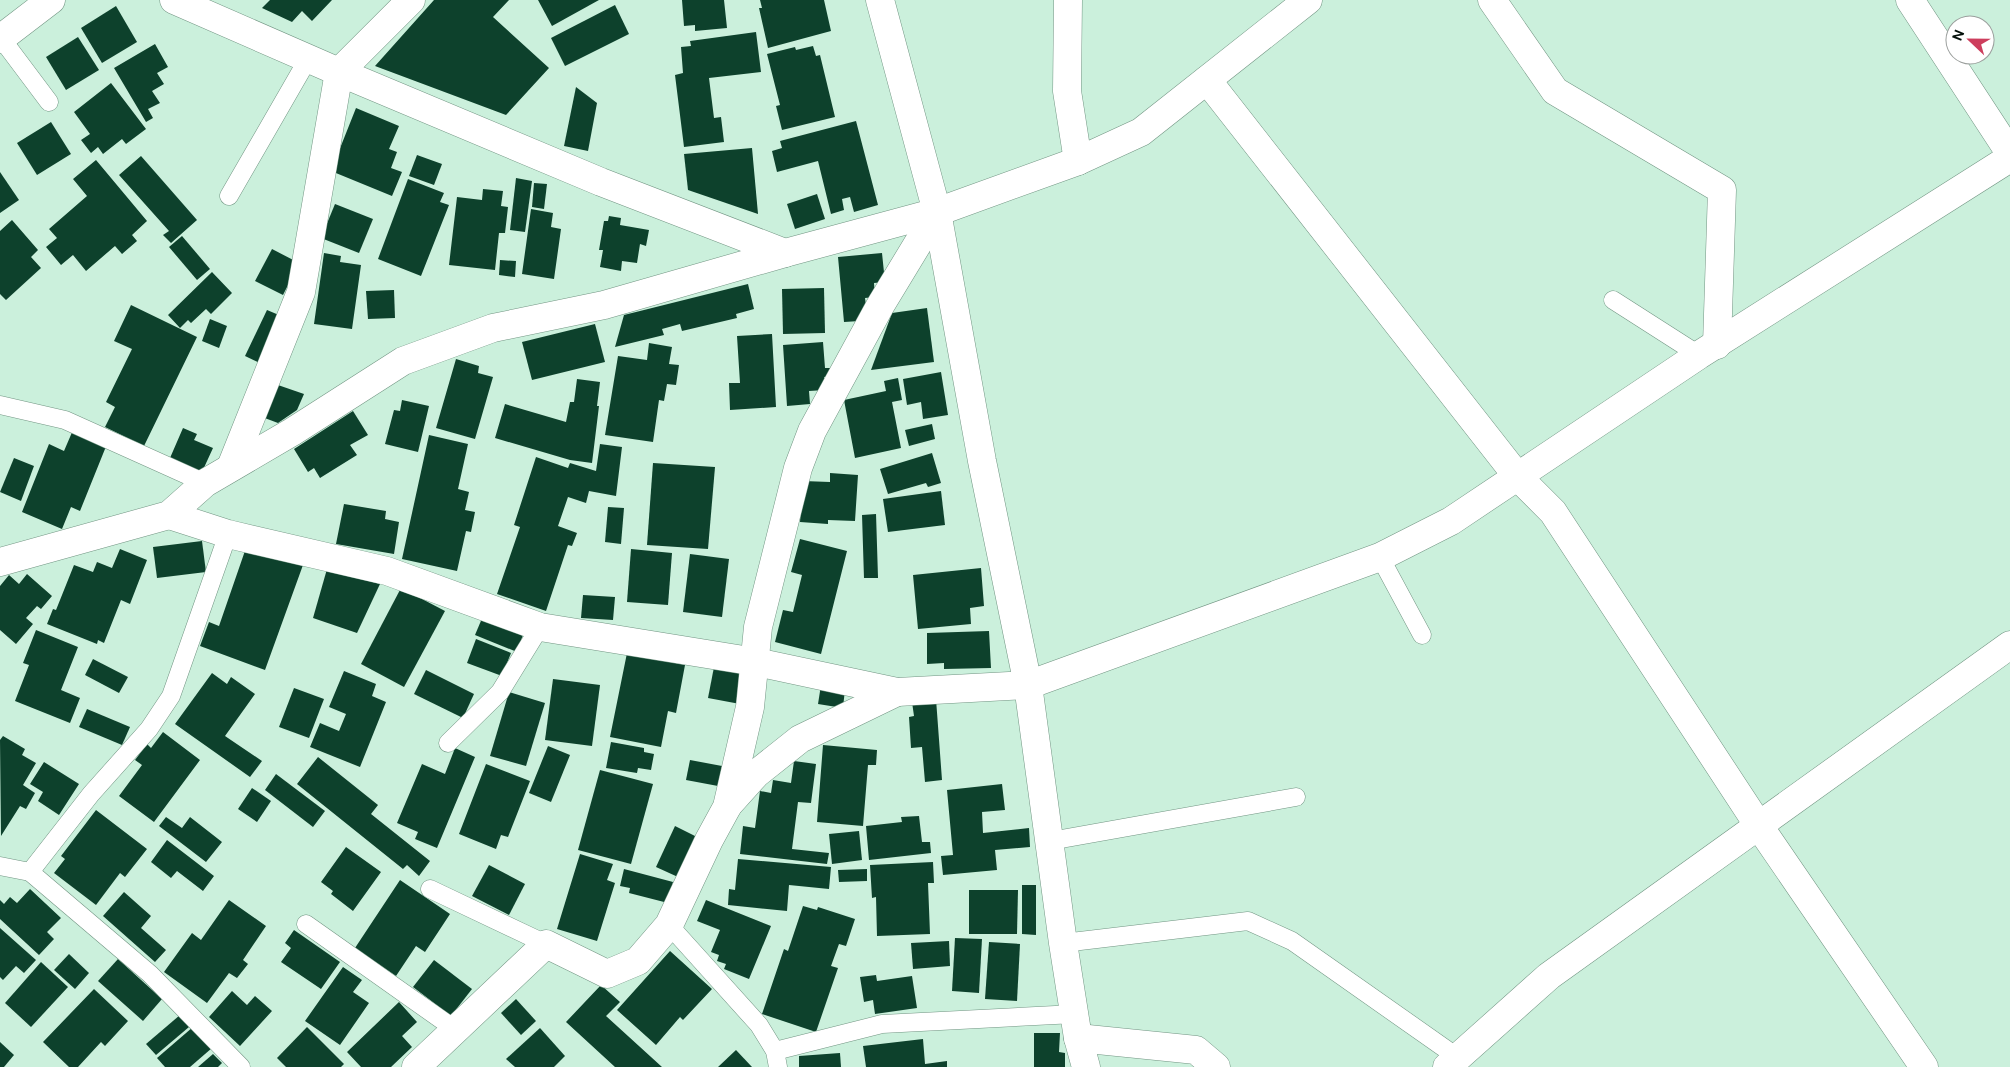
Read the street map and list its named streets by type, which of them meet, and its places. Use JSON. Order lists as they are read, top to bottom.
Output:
{
  "north": "left"
}
